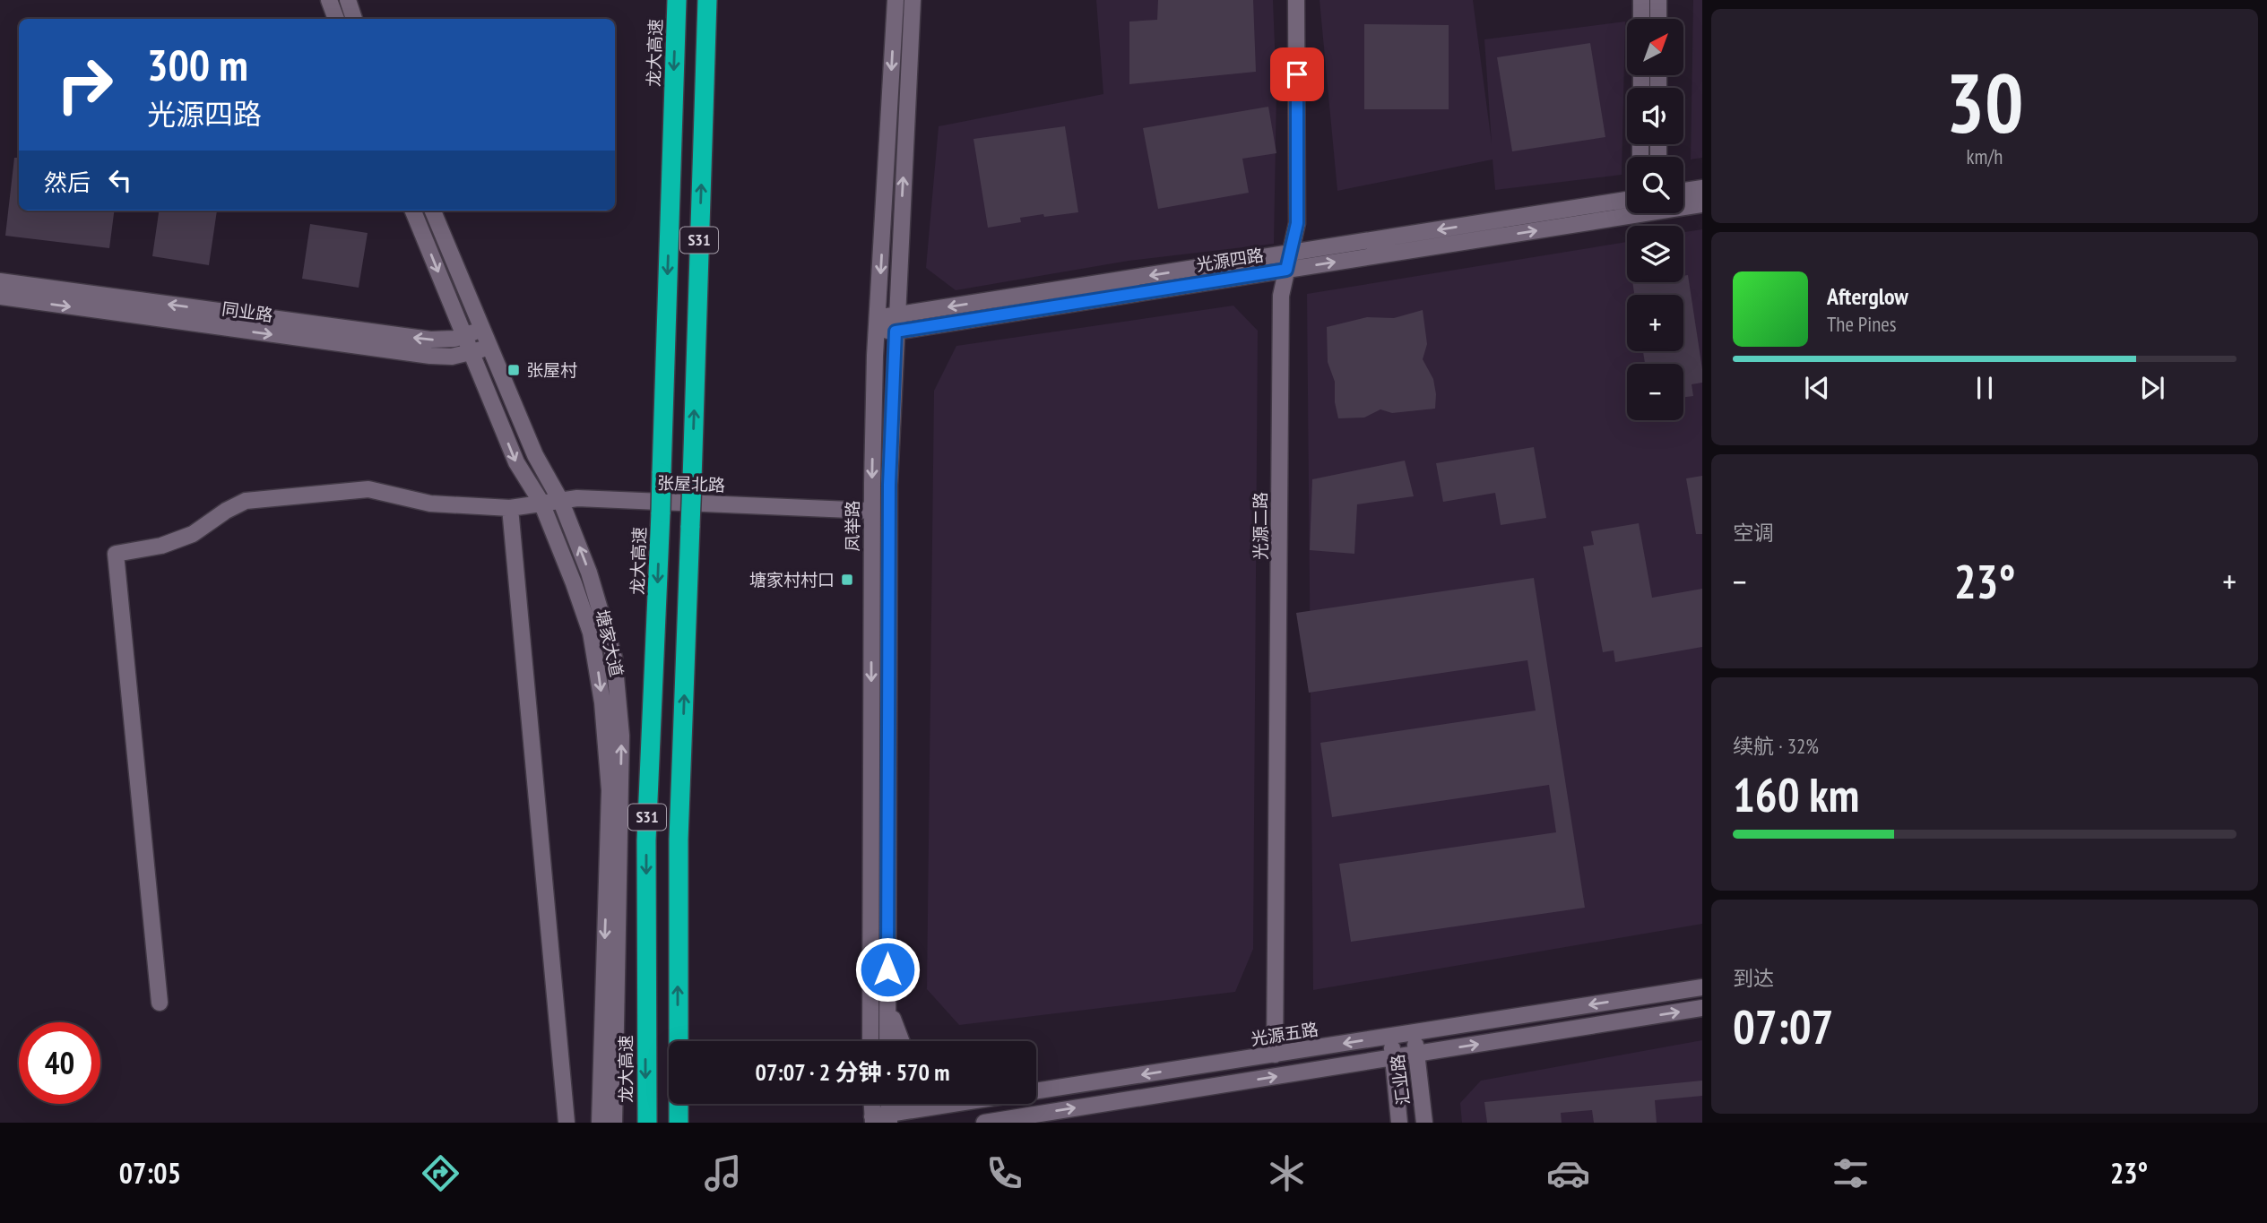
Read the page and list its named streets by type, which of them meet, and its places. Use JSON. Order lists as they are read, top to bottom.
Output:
{
  "streets": {
    "highway": ["龙大高速", "S31"],
    "street": [
      "光源四路",
      "同业路",
      "张屋北路",
      "凤举路",
      "光源二路",
      "塘家大道",
      "光源五路",
      "汇业路"
    ]
  },
  "crossings": [
    ["光源四路", "凤举路"],
    ["光源四路", "光源二路"],
    ["同业路", "塘家大道"],
    ["张屋北路", "凤举路"],
    ["张屋北路", "塘家大道"],
    ["光源二路", "光源五路"],
    ["光源五路", "汇业路"]
  ],
  "places": {
    "transit": ["张屋村", "塘家村村口"]
  },
  "north": "top right",
  "page": {
    "tile": [
      ["30", "km/h"],
      "空调",
      ["续航 · 32%", "160 km"],
      ["到达", "07:07"]
    ],
    "map_buttons": ["+", "−"],
    "turn": ["300 m", "光源四路"],
    "then": "然后",
    "song": ["Afterglow", "The Pines"],
    "heat": ["−", "23°", "+"],
    "limit": "40",
    "trip": "07:07 · 2 分钟 · 570 m",
    "tabs": ["07:05", "23°"]
  }
}
